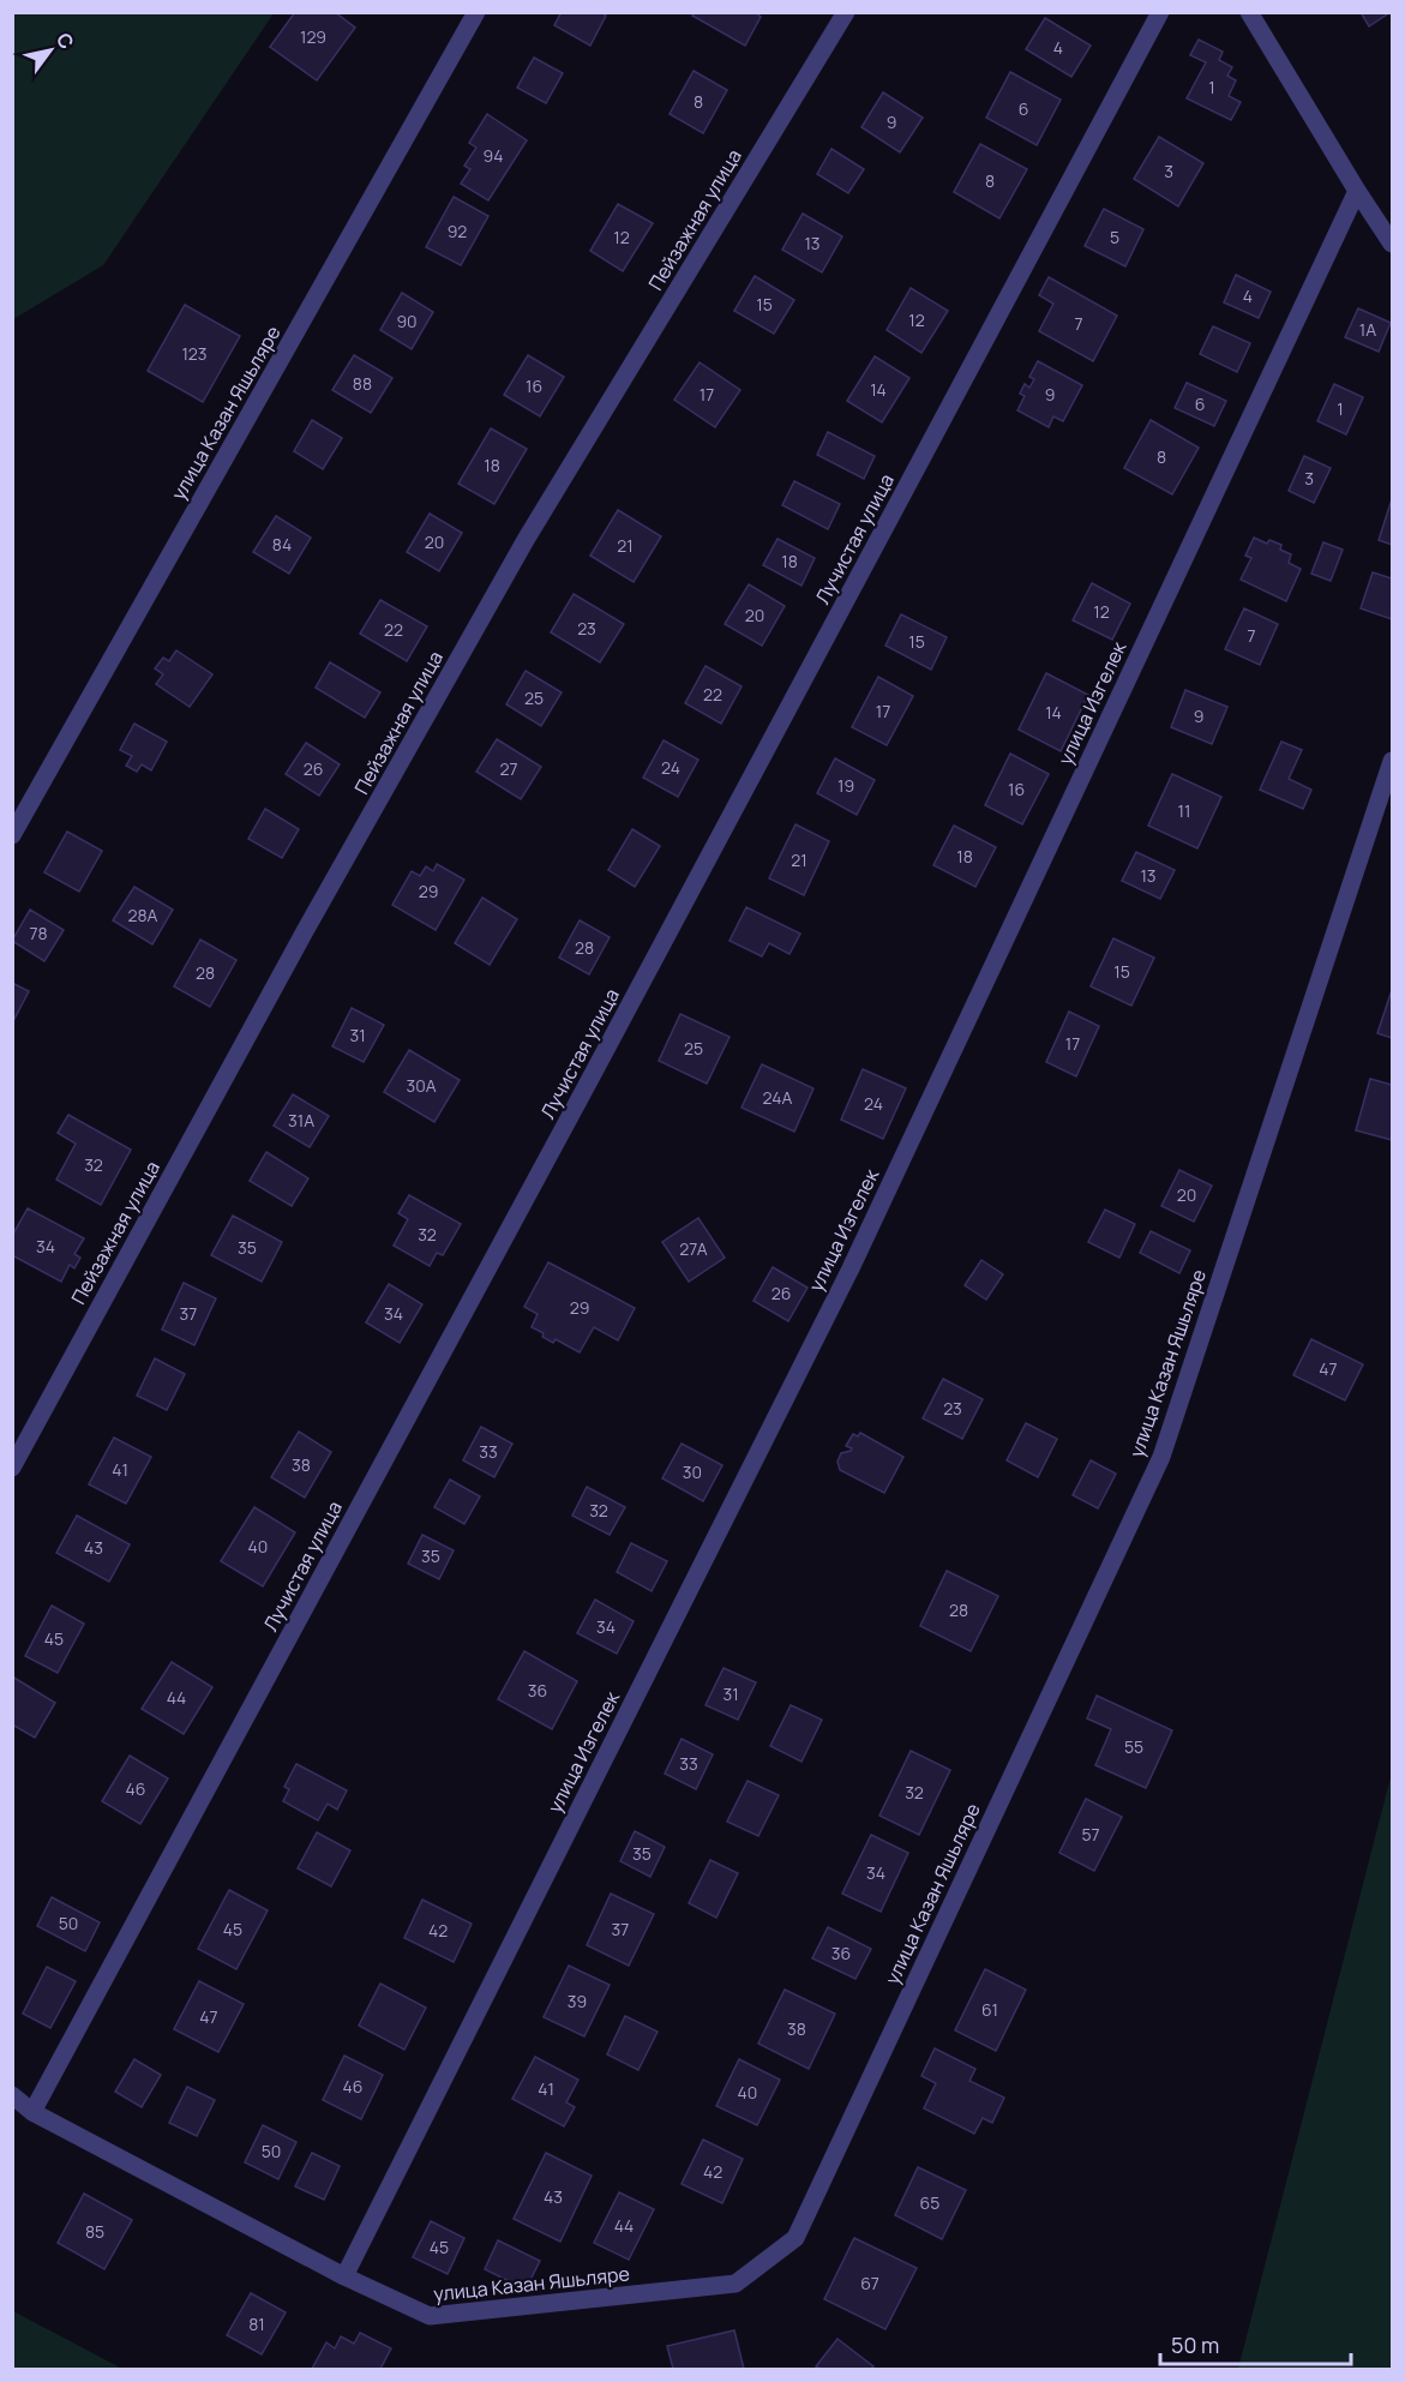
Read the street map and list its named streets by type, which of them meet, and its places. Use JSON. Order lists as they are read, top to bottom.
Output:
{
  "streets": {
    "street": [
      "Пейзажная улица",
      "улица Казан Яшьляре",
      "Лучистая улица",
      "улица Изгелек"
    ]
  },
  "crossings": [
    ["улица Казан Яшьляре", "Лучистая улица"],
    ["улица Казан Яшьляре", "улица Изгелек"]
  ],
  "house_numbers": [
    "129",
    "4",
    "1",
    "8",
    "6",
    "9",
    "94",
    "3",
    "8",
    "92",
    "12",
    "5",
    "13",
    "4",
    "15",
    "12",
    "90",
    "7",
    "1А",
    "123",
    "88",
    "16",
    "14",
    "17",
    "9",
    "6",
    "1",
    "8",
    "18",
    "3",
    "20",
    "84",
    "21",
    "18",
    "12",
    "20",
    "23",
    "22",
    "7",
    "15",
    "22",
    "25",
    "17",
    "14",
    "9",
    "24",
    "26",
    "27",
    "19",
    "16",
    "11",
    "18",
    "21",
    "13",
    "29",
    "28А",
    "78",
    "28",
    "15",
    "28",
    "31",
    "17",
    "25",
    "30А",
    "24А",
    "24",
    "31А",
    "32",
    "20",
    "32",
    "34",
    "35",
    "27А",
    "26",
    "29",
    "37",
    "34",
    "47",
    "23",
    "33",
    "38",
    "41",
    "30",
    "32",
    "40",
    "43",
    "35",
    "28",
    "34",
    "45",
    "36",
    "31",
    "44",
    "55",
    "33",
    "46",
    "32",
    "57",
    "35",
    "34",
    "50",
    "45",
    "37",
    "42",
    "36",
    "39",
    "61",
    "47",
    "38",
    "46",
    "41",
    "40",
    "50",
    "42",
    "43",
    "65",
    "44",
    "85",
    "45",
    "67",
    "81"
  ],
  "scale_bar": "50 m",
  "north": "top right"
}
